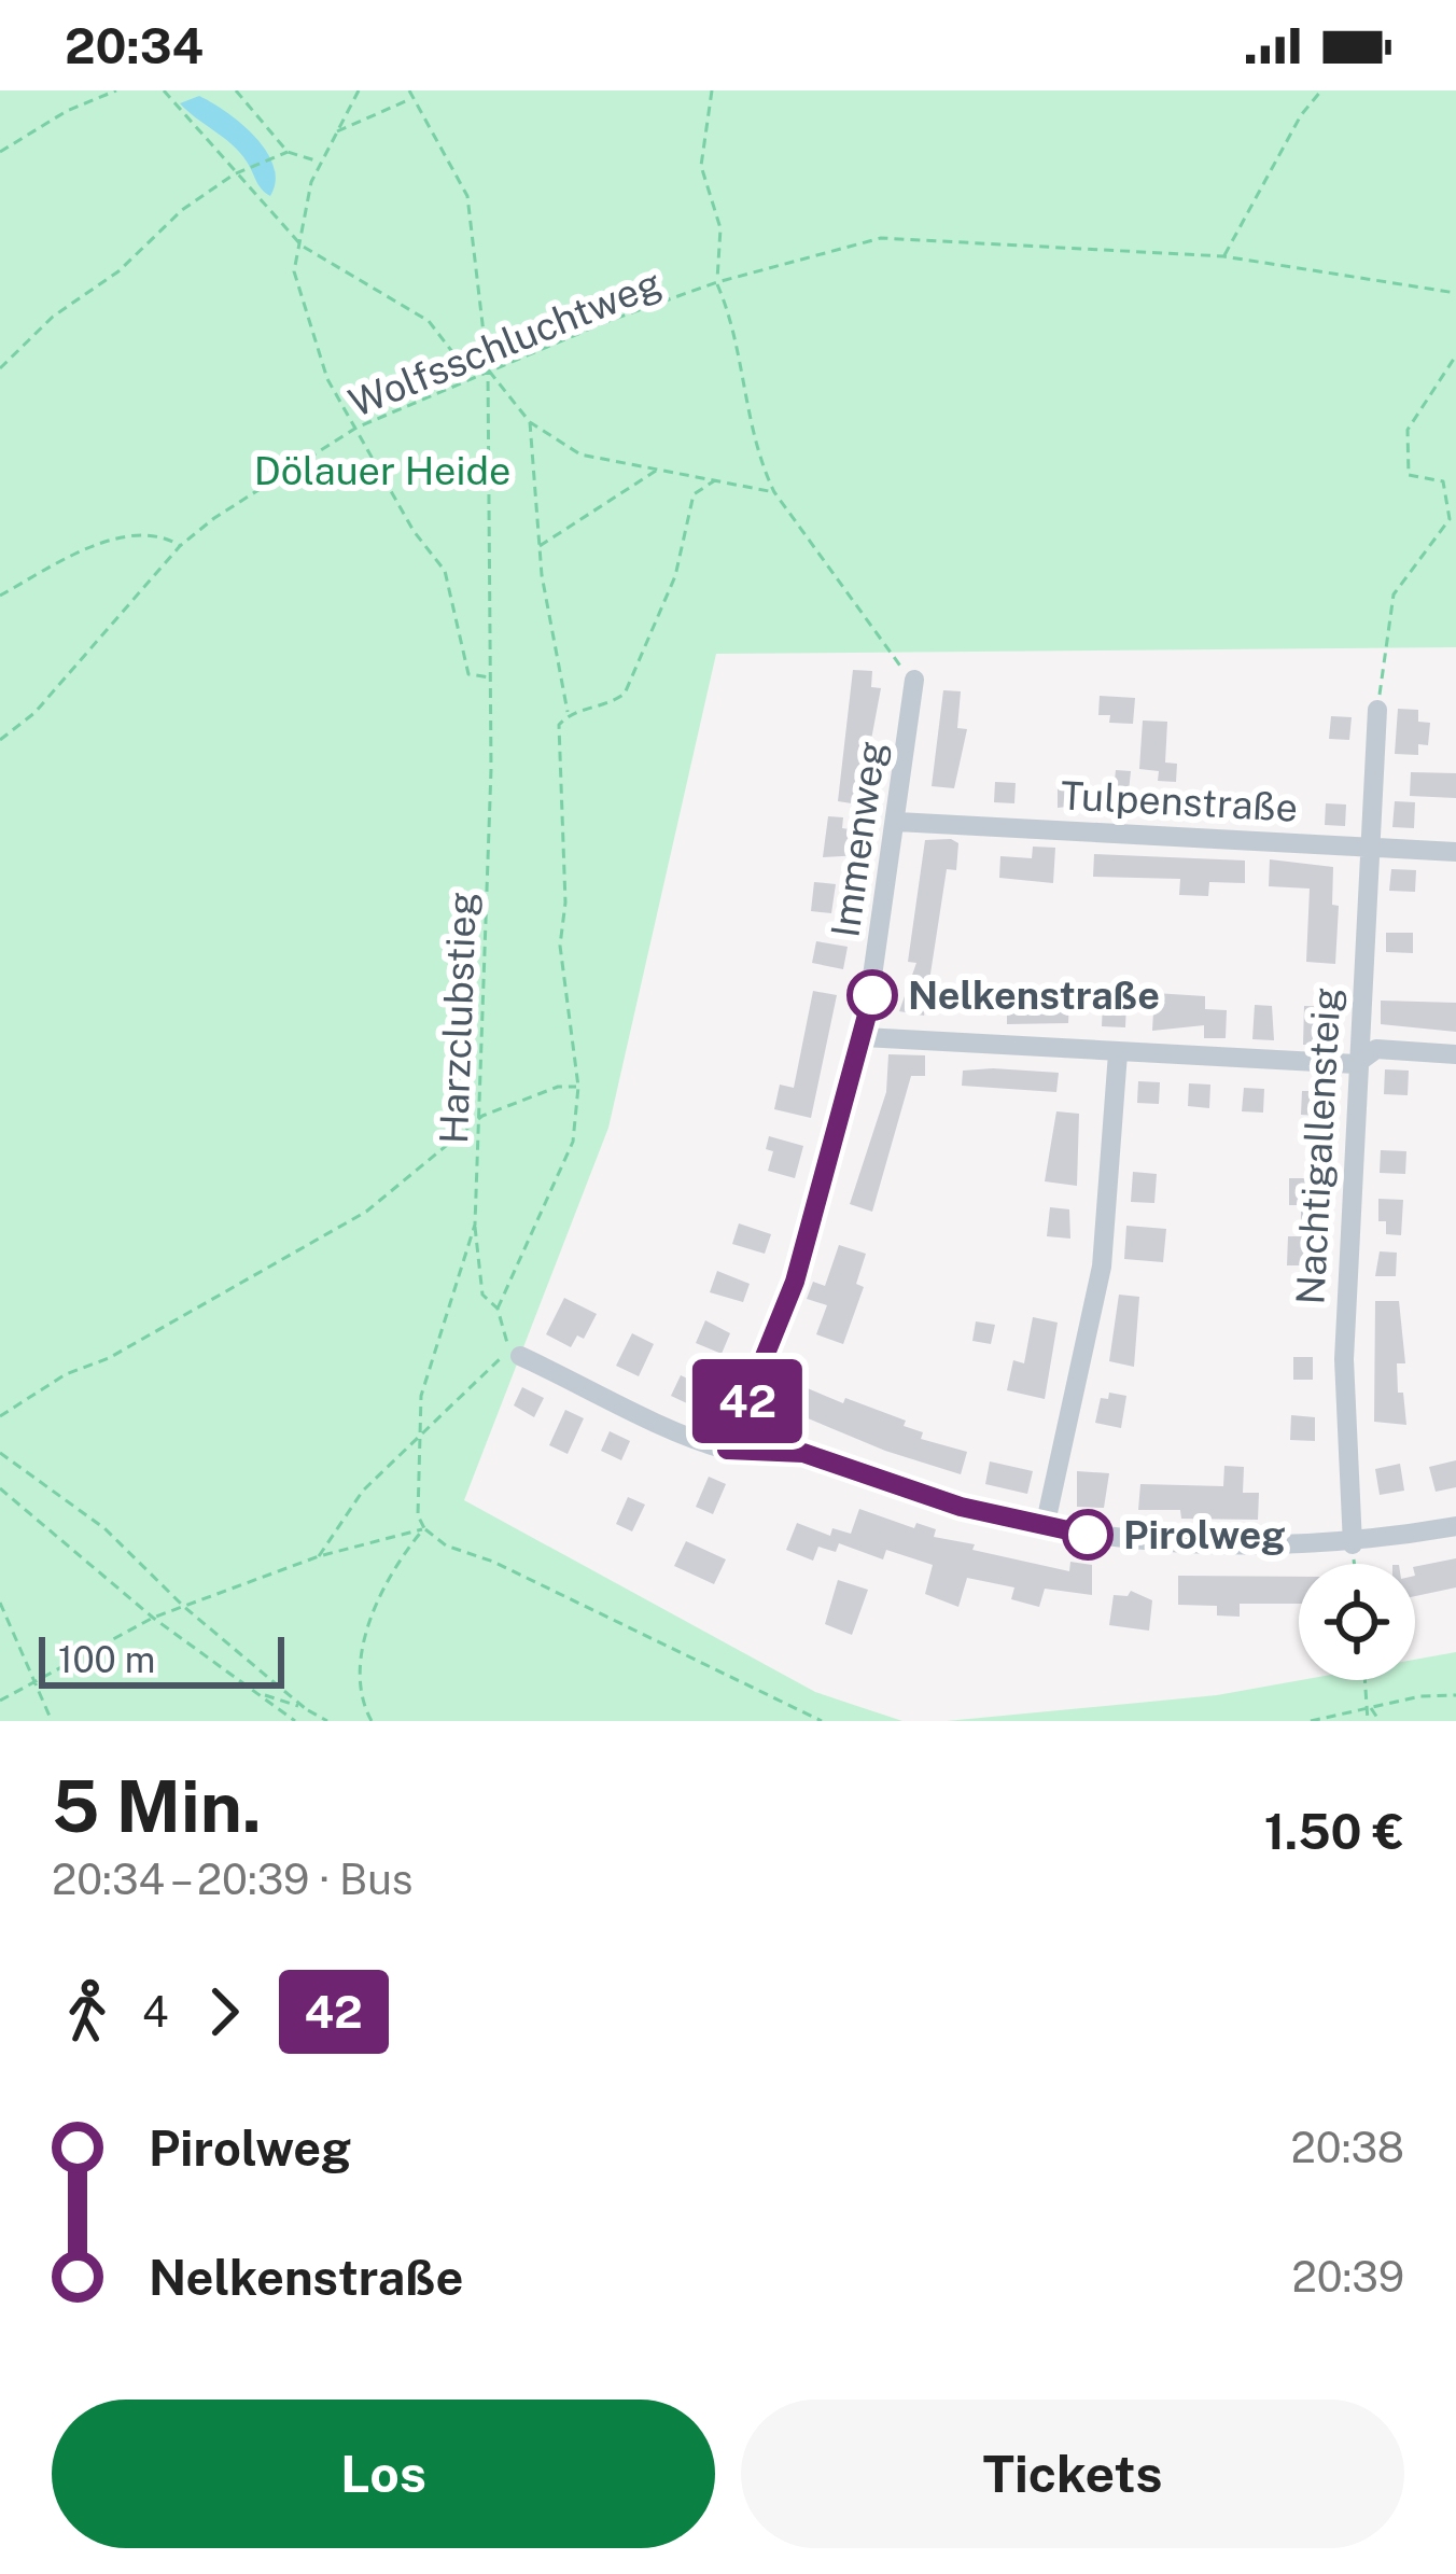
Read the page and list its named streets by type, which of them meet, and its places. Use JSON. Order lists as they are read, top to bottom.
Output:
{
  "streets": {
    "street": ["Tulpenstraße", "Immenweg", "Nachtigallensteig"],
    "path": ["Wolfsschluchtweg", "Harzclubstieg"]
  },
  "crossings": [
    ["Wolfsschluchtweg", "Harzclubstieg"],
    ["Tulpenstraße", "Immenweg"],
    ["Tulpenstraße", "Nachtigallensteig"]
  ],
  "parks": ["Dölauer Heide"],
  "places": ["Nelkenstraße", "Pirolweg"],
  "lines": ["bus line 42"],
  "scale_bar": "100 m",
  "page": {
    "status": "20:34",
    "on_map": "42",
    "scale": "100 m",
    "heading": ["5 Min.", "20:34 – 20:39 · Bus", "1.50 €"],
    "legs": ["4", "42"],
    "list": [
      {
        "name": "Pirolweg",
        "value": "20:38"
      },
      {
        "name": "Nelkenstraße",
        "value": "20:39"
      }
    ],
    "buttons": ["Los", "Tickets"]
  }
}
